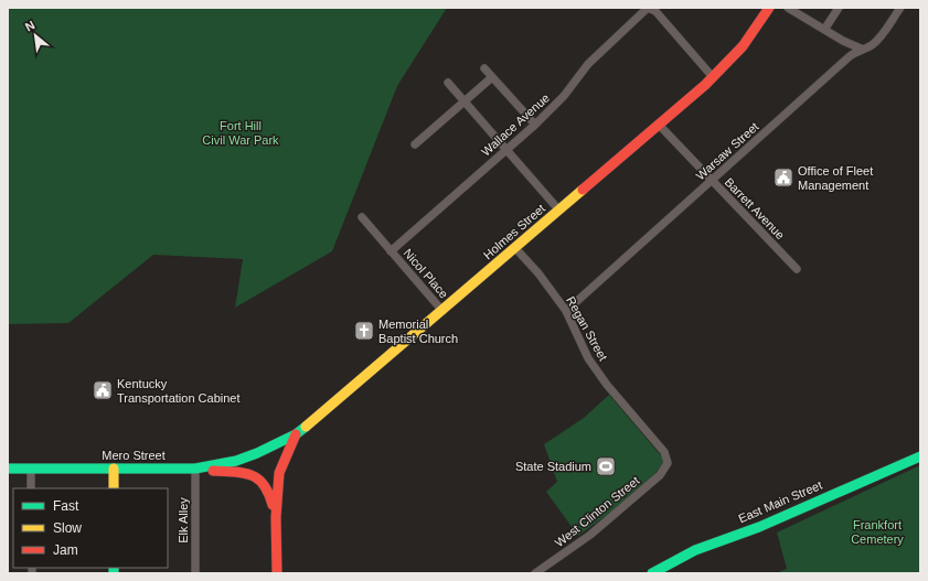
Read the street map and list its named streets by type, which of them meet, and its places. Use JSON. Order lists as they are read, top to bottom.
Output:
{
  "streets": {
    "main road": ["Holmes Street", "Mero Street", "East Main Street"],
    "street": [
      "Wallace Avenue",
      "Warsaw Street",
      "Barrett Avenue",
      "Nicol Place",
      "Regan Street",
      "West Clinton Street",
      "Elk Alley"
    ]
  },
  "crossings": [
    ["Wallace Avenue", "Nicol Place"],
    ["Warsaw Street", "Barrett Avenue"],
    ["Warsaw Street", "Regan Street"],
    ["Barrett Avenue", "Holmes Street"],
    ["Holmes Street", "Nicol Place"],
    ["Holmes Street", "Regan Street"],
    ["Holmes Street", "Mero Street"],
    ["Regan Street", "West Clinton Street"],
    ["Mero Street", "Elk Alley"]
  ],
  "parks": ["Fort Hill Civil War Park", "Frankfort Cemetery"],
  "places": {
    "public building": ["Office of Fleet Management", "Kentucky Transportation Cabinet"],
    "church": ["Memorial Baptist Church"],
    "sports": ["State Stadium"]
  },
  "legend": ["Fast", "Slow", "Jam"],
  "north": "top left"
}
